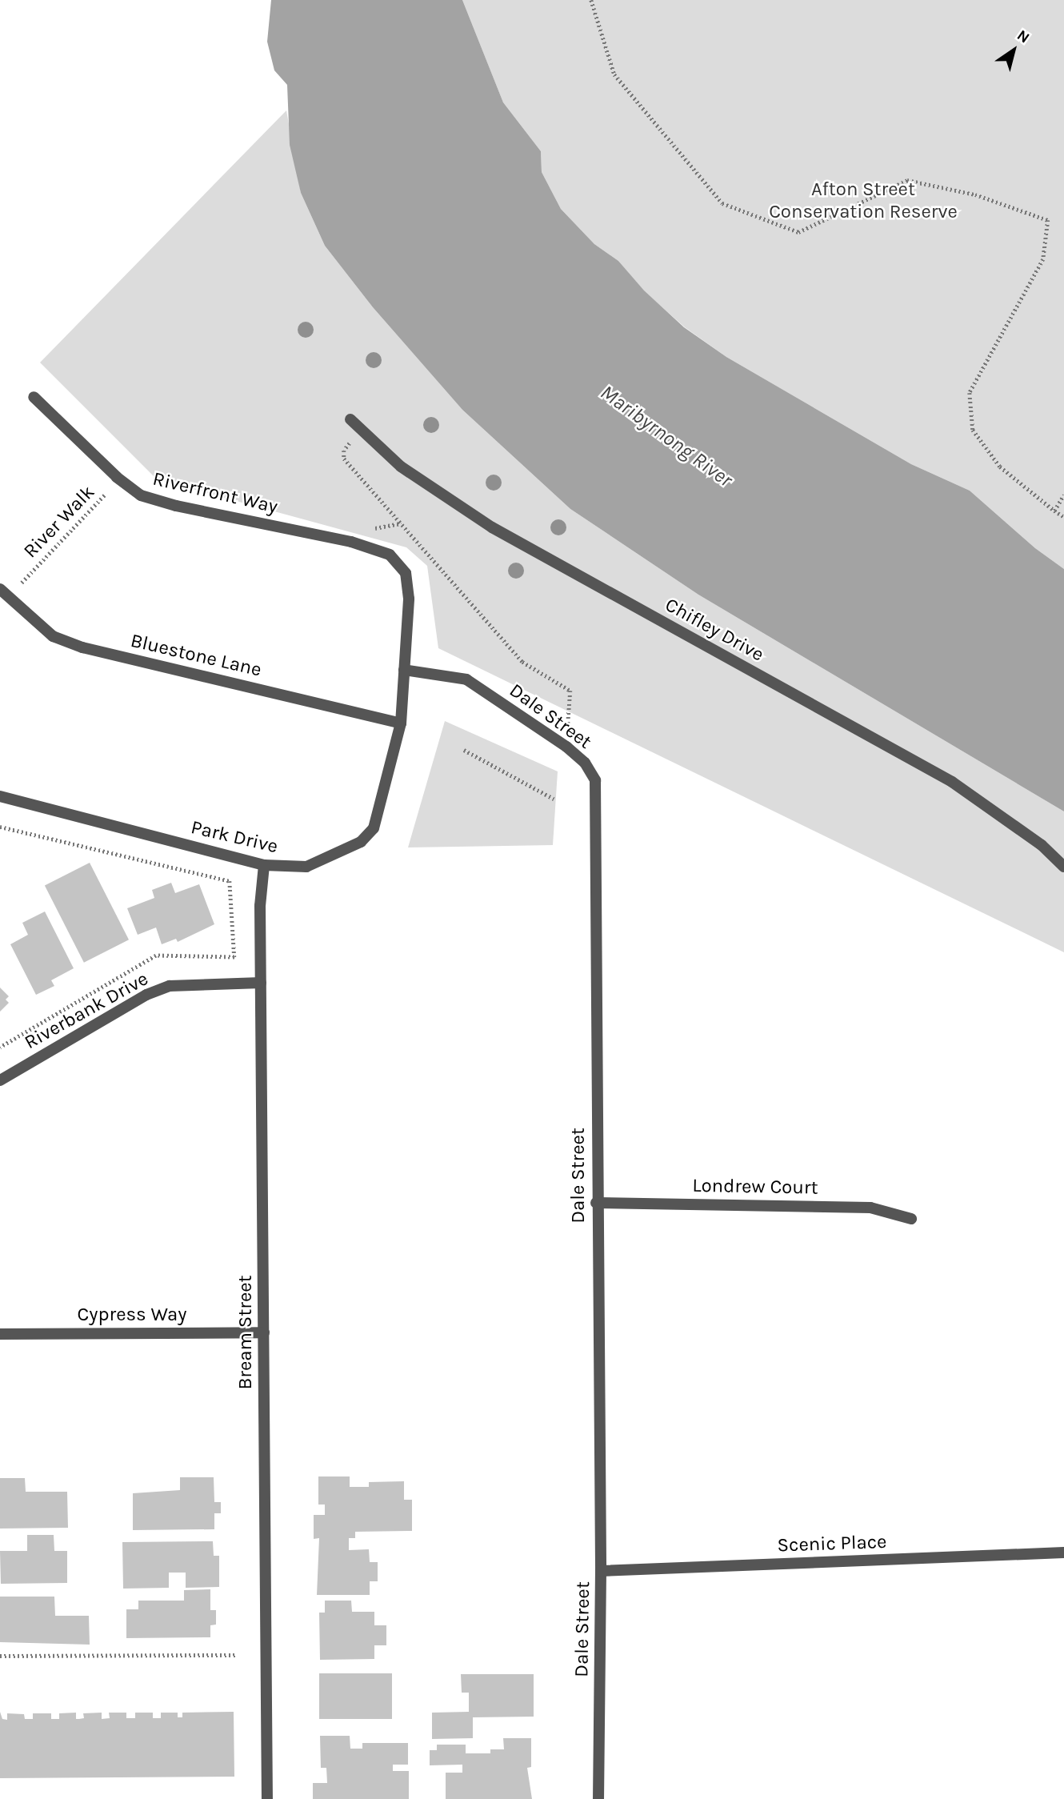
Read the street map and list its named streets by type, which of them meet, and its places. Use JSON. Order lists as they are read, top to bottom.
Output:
{
  "streets": {
    "street": [
      "Riverfront Way",
      "Chifley Drive",
      "Bluestone Lane",
      "Dale Street",
      "Park Drive",
      "Riverbank Drive",
      "Londrew Court",
      "Cypress Way",
      "Bream Street",
      "Scenic Place"
    ],
    "path": ["River Walk"]
  },
  "crossings": [
    ["Riverfront Way", "River Walk"],
    ["Riverfront Way", "Park Drive"],
    ["River Walk", "Bluestone Lane"],
    ["Bluestone Lane", "Park Drive"],
    ["Dale Street", "Park Drive"],
    ["Dale Street", "Londrew Court"],
    ["Dale Street", "Scenic Place"],
    ["Park Drive", "Bream Street"],
    ["Riverbank Drive", "Bream Street"],
    ["Cypress Way", "Bream Street"]
  ],
  "water": ["Maribyrnong River"],
  "parks": ["Afton Street Conservation Reserve"],
  "north": "top right"
}
